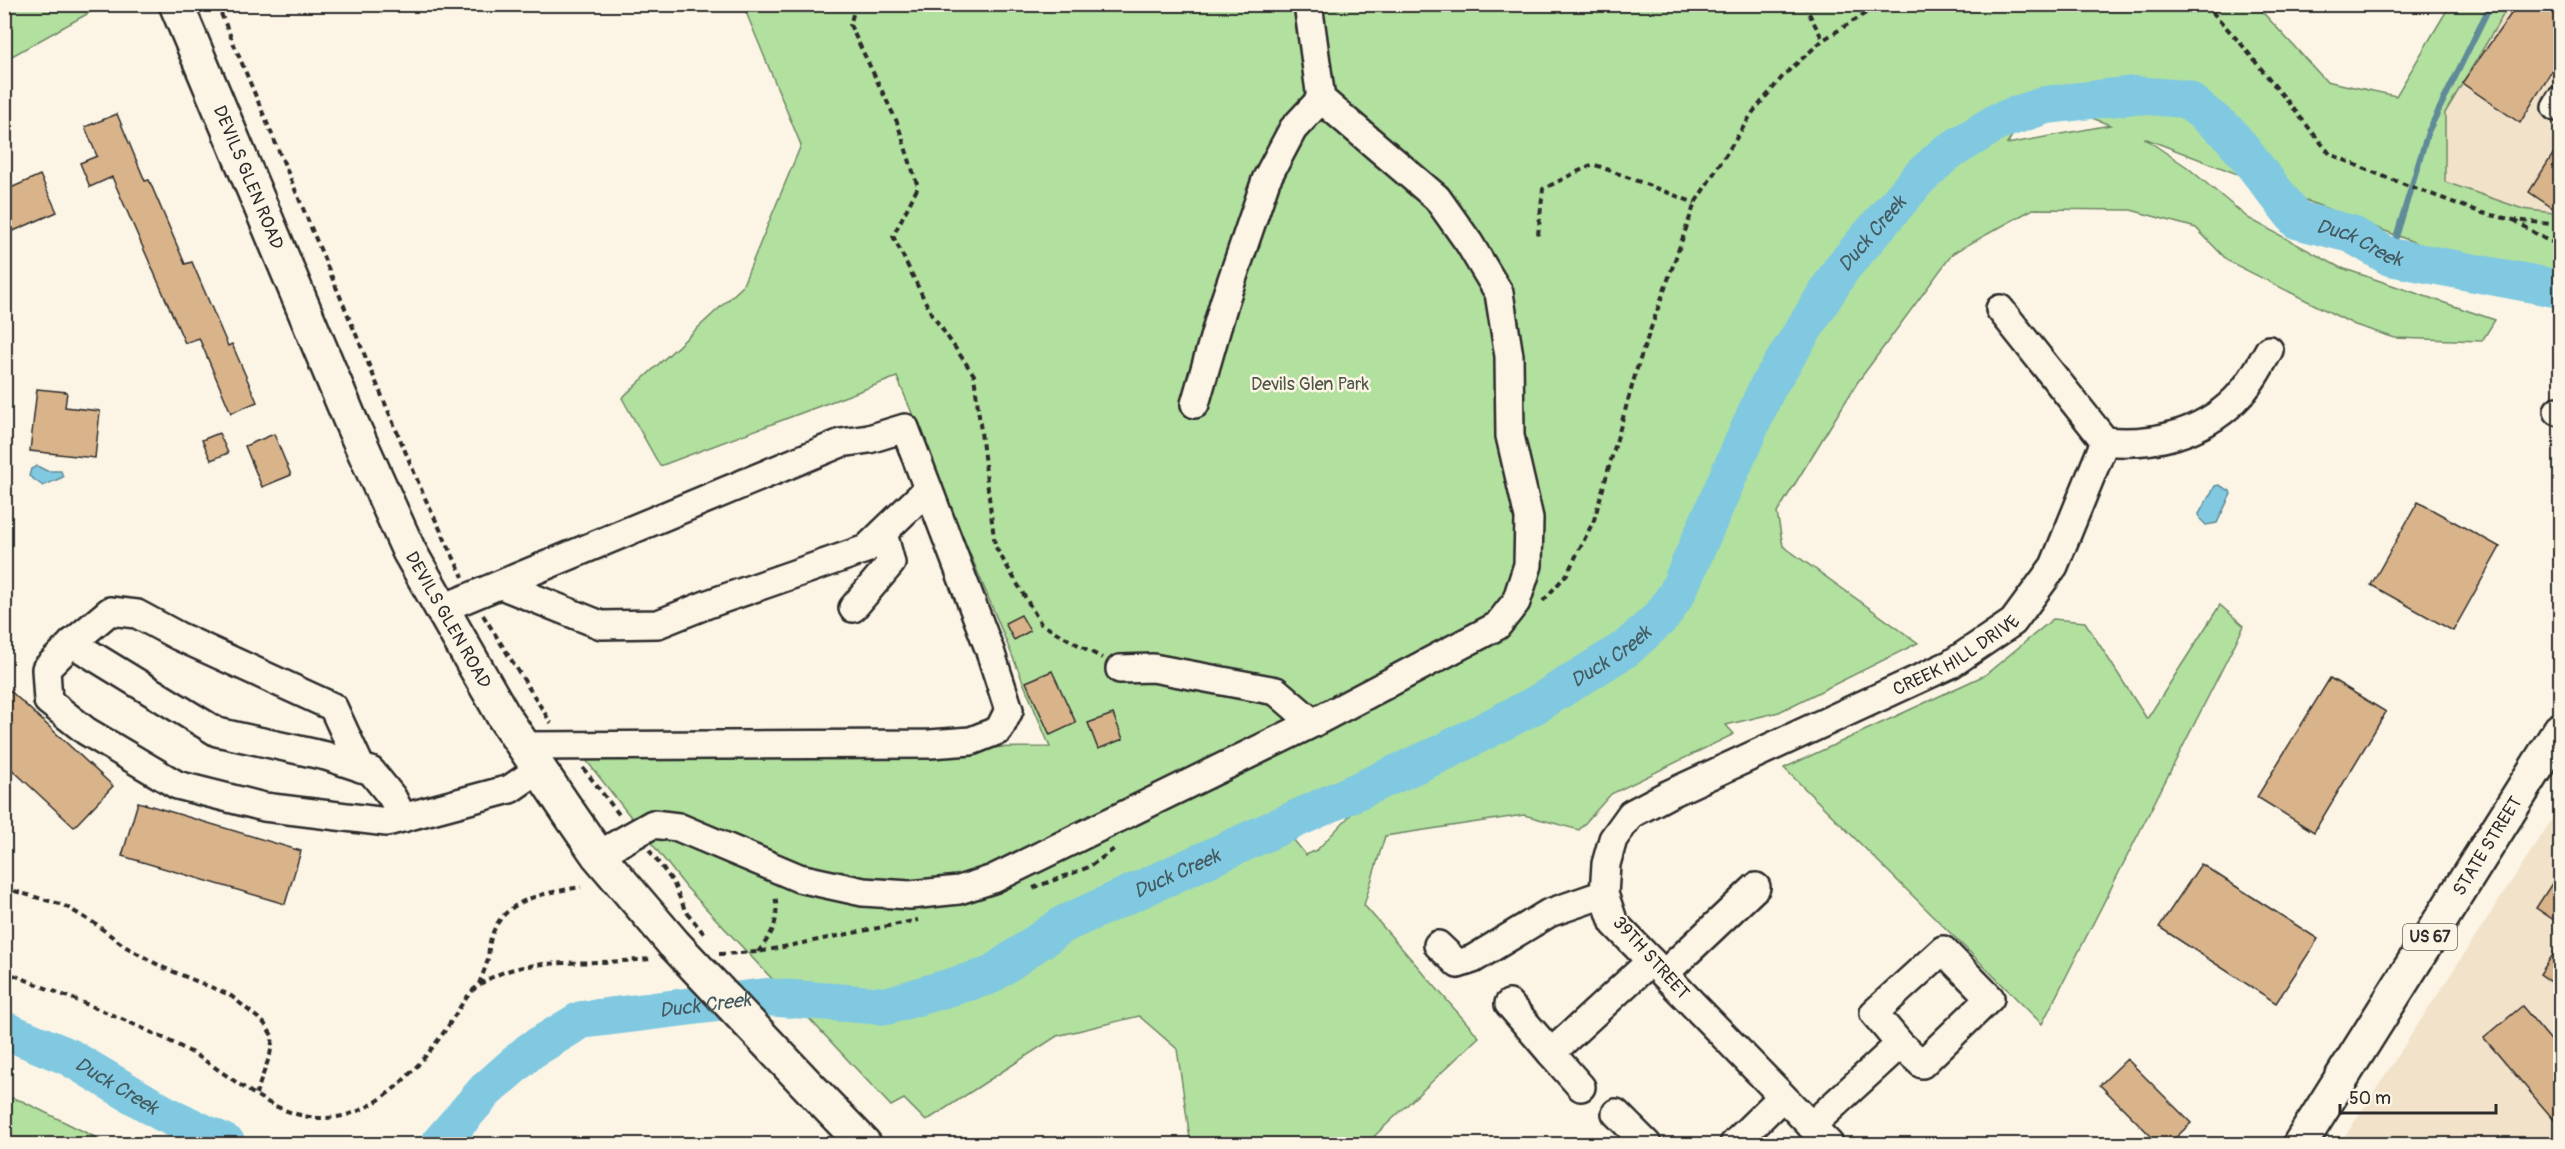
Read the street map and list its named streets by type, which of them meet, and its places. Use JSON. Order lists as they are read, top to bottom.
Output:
{
  "streets": {
    "main road": ["DEVILS GLEN ROAD", "STATE STREET", "US 67"],
    "street": ["CREEK HILL DRIVE", "39TH STREET"]
  },
  "crossings": [
    ["CREEK HILL DRIVE", "39TH STREET"]
  ],
  "water": ["Duck Creek"],
  "parks": ["Devils Glen Park"],
  "scale_bar": "50 m"
}
